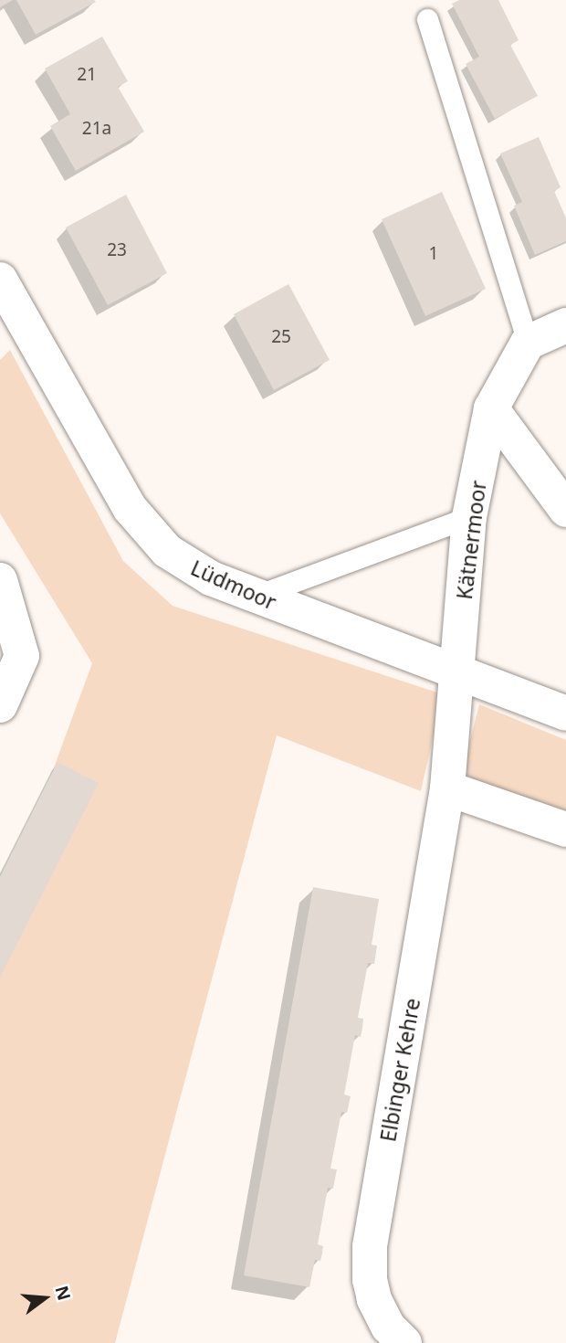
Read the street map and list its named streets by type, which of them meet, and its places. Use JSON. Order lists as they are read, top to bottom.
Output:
{
  "streets": {
    "street": ["Kätnermoor", "Lüdmoor", "Elbinger Kehre"]
  },
  "crossings": [
    ["Kätnermoor", "Lüdmoor"],
    ["Kätnermoor", "Elbinger Kehre"],
    ["Lüdmoor", "Elbinger Kehre"]
  ],
  "house_numbers": [
    "21",
    "21a",
    "23",
    "1",
    "25"
  ],
  "north": "right"
}
